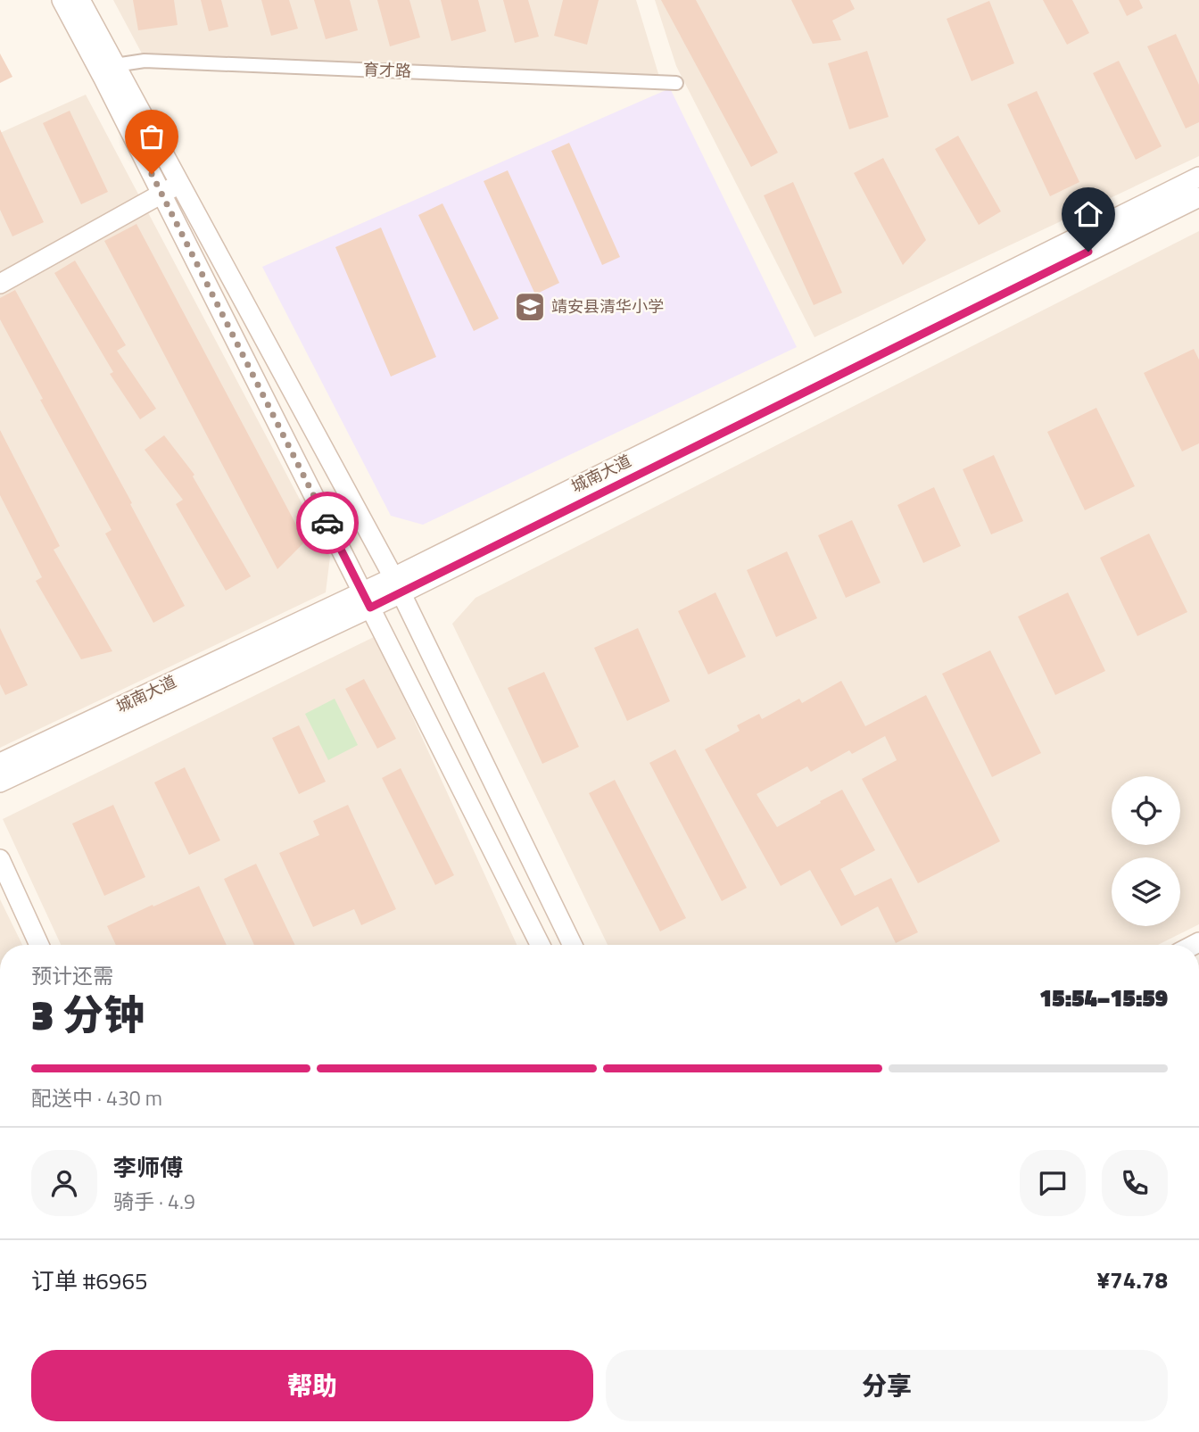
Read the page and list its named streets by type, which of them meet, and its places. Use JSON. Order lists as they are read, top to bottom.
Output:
{
  "streets": {
    "main road": ["城南大道"],
    "street": ["育才路"]
  },
  "places": {
    "school or university": ["靖安县清华小学"]
  },
  "page": {
    "heading": ["3 分钟", "预计还需", "15:54–15:59"],
    "panel": [
      "李师傅",
      "骑手 · 4.9",
      "订单 #6965",
      "¥74.78"
    ],
    "bar": "配送中 · 430 m",
    "buttons": ["帮助", "分享"]
  }
}
